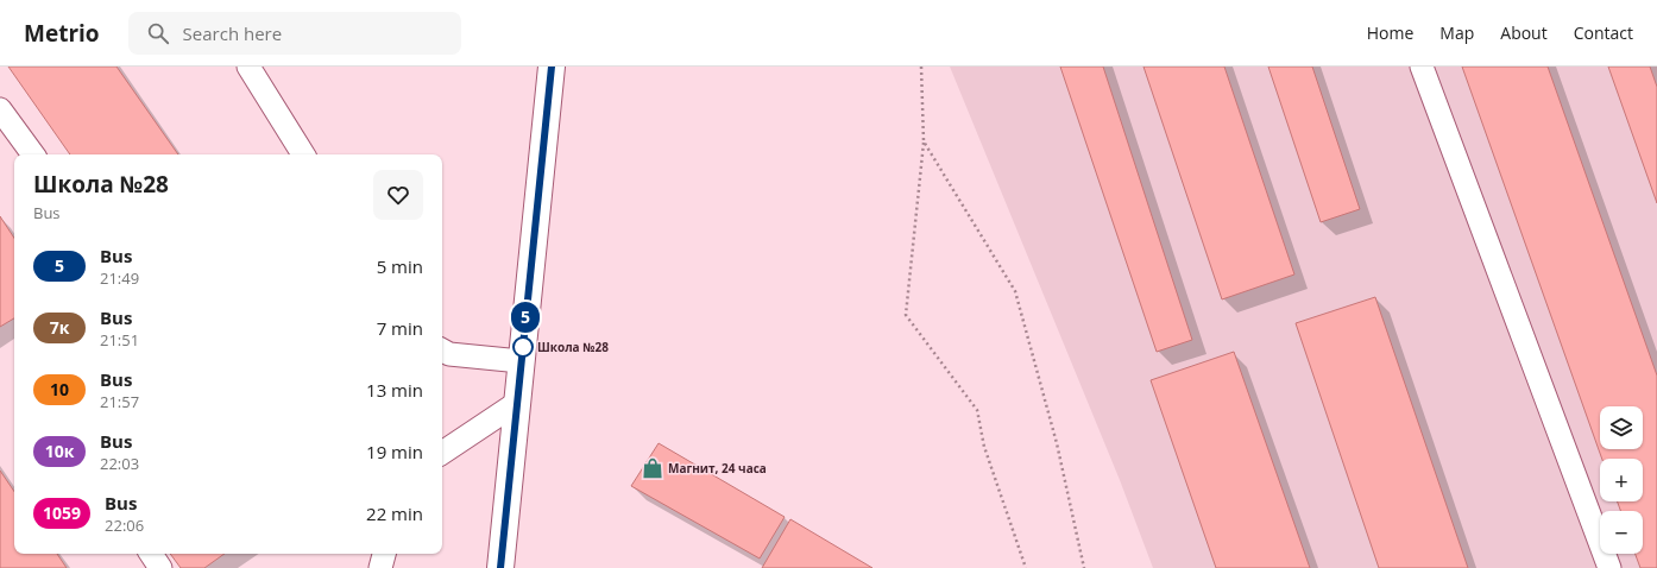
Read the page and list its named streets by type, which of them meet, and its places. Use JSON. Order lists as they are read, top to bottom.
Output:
{
  "places": {
    "other": ["Школа №28"],
    "shop": ["Магнит, 24 часа"]
  },
  "lines": ["bus line 5"],
  "page": {
    "header": "Metrio",
    "search": "Search here",
    "nav": [
      "Home",
      "Map",
      "About",
      "Contact"
    ],
    "on_map": "5",
    "heading": ["Школа №28", "Bus"],
    "list": [
      {
        "mark": "5",
        "name": "Bus",
        "note": "21:49",
        "value": "5 min"
      },
      {
        "mark": "7к",
        "name": "Bus",
        "note": "21:51",
        "value": "7 min"
      },
      {
        "mark": "10",
        "name": "Bus",
        "note": "21:57",
        "value": "13 min"
      },
      {
        "mark": "10к",
        "name": "Bus",
        "note": "22:03",
        "value": "19 min"
      },
      {
        "mark": "1059",
        "name": "Bus",
        "note": "22:06",
        "value": "22 min"
      }
    ],
    "map_buttons": ["+", "−"]
  }
}
